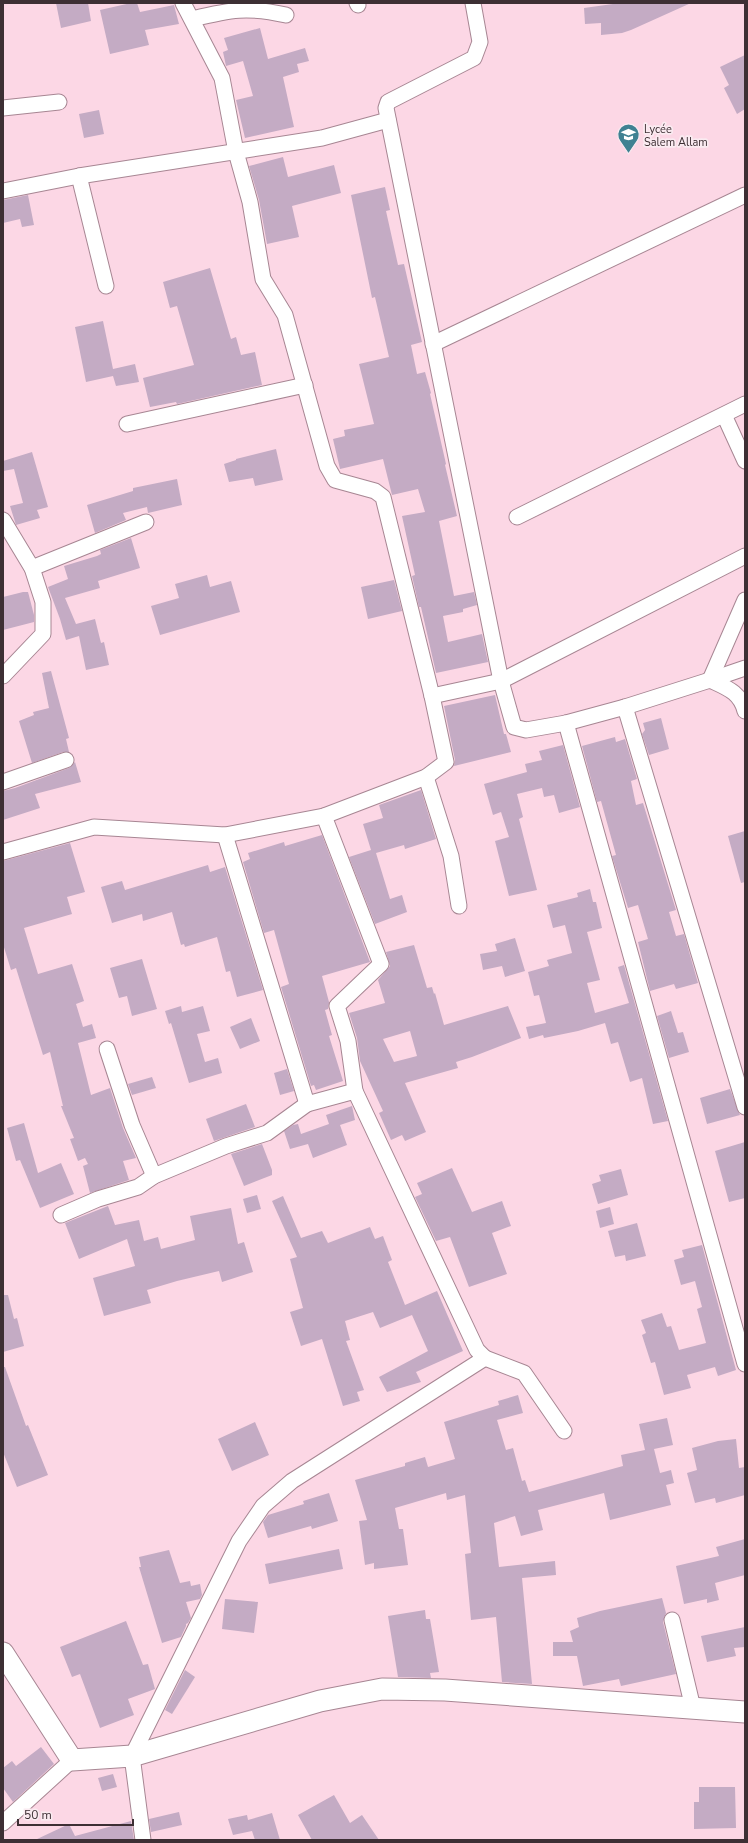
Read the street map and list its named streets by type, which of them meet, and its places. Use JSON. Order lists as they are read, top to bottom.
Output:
{
  "places": {
    "school or university": ["Lycée Salem Allam"]
  },
  "scale_bar": "50 m"
}
